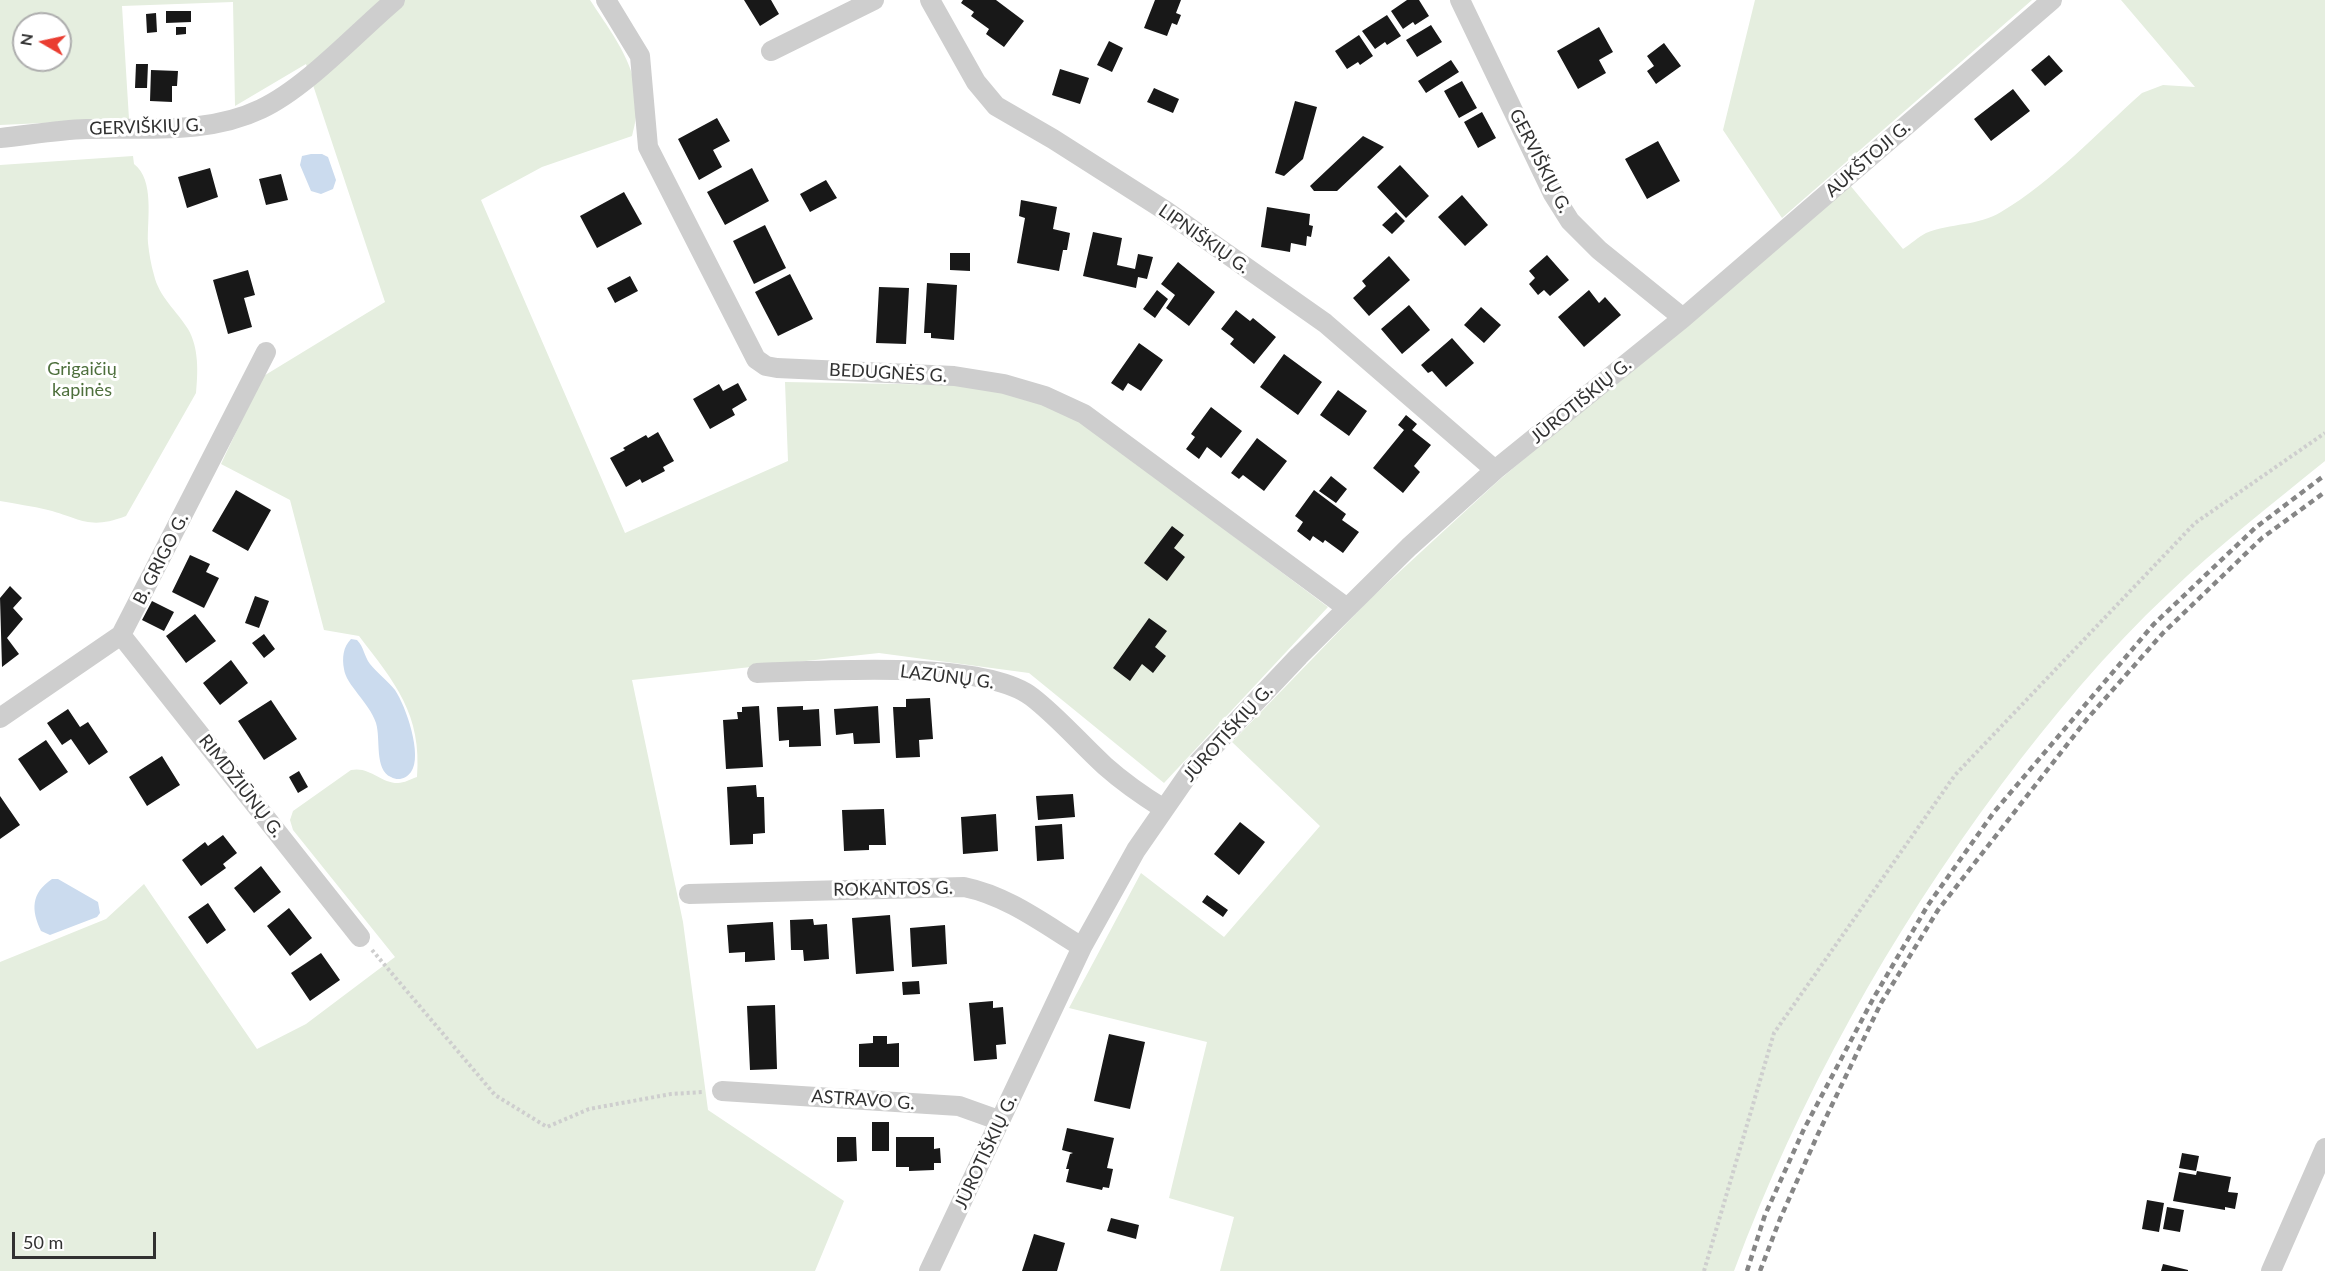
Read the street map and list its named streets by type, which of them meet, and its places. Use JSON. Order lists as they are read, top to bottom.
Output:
{
  "streets": {
    "street": [
      "GERVIŠKIŲ G.",
      "AUKŠTOJI G.",
      "LIPNIŠKIŲ G.",
      "BEDUGNĖS G.",
      "JŪROTIŠKIŲ G.",
      "B. GRIGO G.",
      "LAZŪNŲ G.",
      "RIMDŽIŪNŲ G.",
      "ROKANTOS G.",
      "ASTRAVO G."
    ]
  },
  "crossings": [
    ["GERVIŠKIŲ G.", "AUKŠTOJI G."],
    ["GERVIŠKIŲ G.", "JŪROTIŠKIŲ G."],
    ["AUKŠTOJI G.", "JŪROTIŠKIŲ G."],
    ["LIPNIŠKIŲ G.", "JŪROTIŠKIŲ G."],
    ["BEDUGNĖS G.", "JŪROTIŠKIŲ G."],
    ["JŪROTIŠKIŲ G.", "LAZŪNŲ G."],
    ["JŪROTIŠKIŲ G.", "ROKANTOS G."],
    ["JŪROTIŠKIŲ G.", "ASTRAVO G."],
    ["B. GRIGO G.", "RIMDŽIŪNŲ G."]
  ],
  "parks": ["Grigaičių kapinės"],
  "scale_bar": "50 m",
  "north": "left"
}
